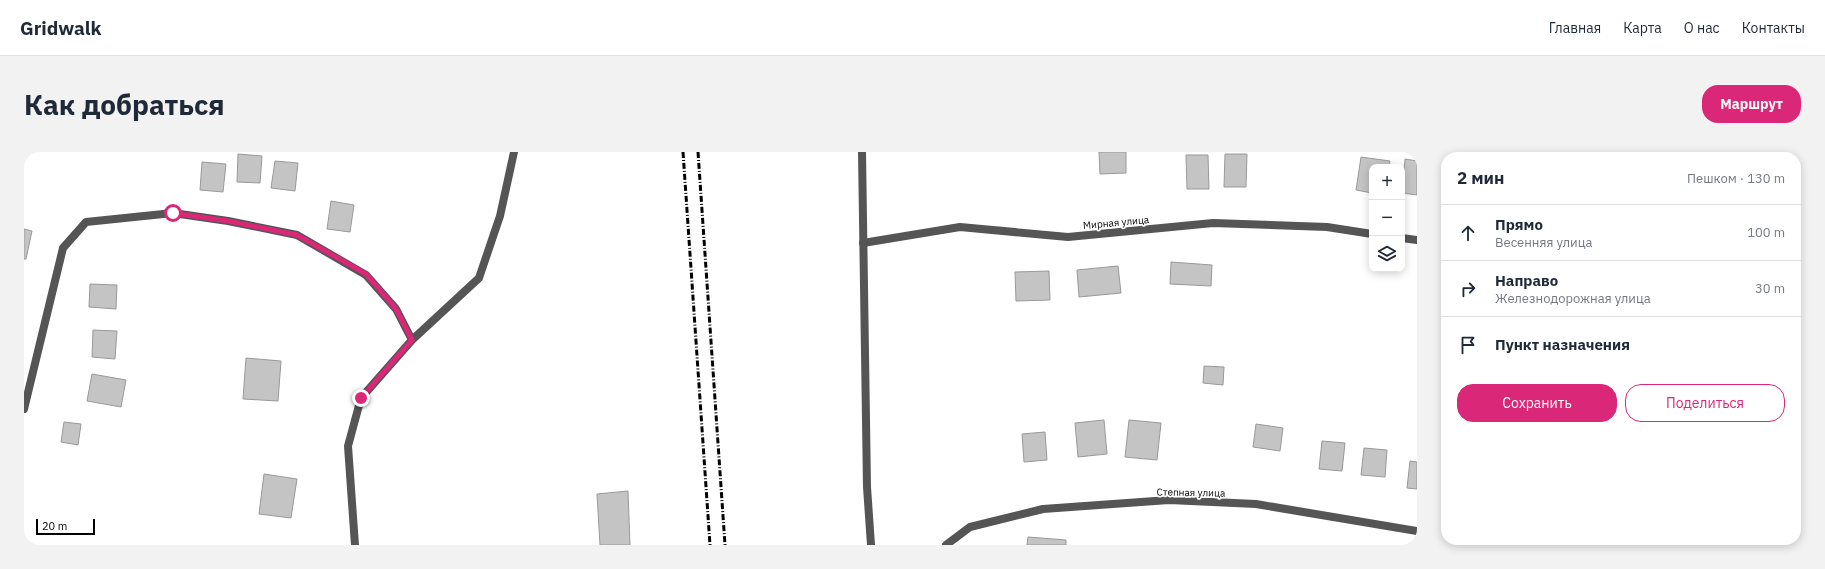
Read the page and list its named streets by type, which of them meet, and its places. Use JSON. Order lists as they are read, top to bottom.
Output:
{
  "streets": {
    "street": ["Мирная улица", "Степная улица"]
  },
  "scale_bar": "20 m",
  "page": {
    "header": "Gridwalk",
    "nav": [
      "Главная",
      "Карта",
      "О нас",
      "Контакты"
    ],
    "buttons": [
      "Маршрут",
      ["Сохранить", "Поделиться"]
    ],
    "title": "Как добраться",
    "heading": ["2 мин", "Пешком · 130 m"],
    "map_buttons": ["+", "−"],
    "list": [
      ["Прямо", "Весенняя улица", "100 m"],
      ["Направо", "Железнодорожная улица", "30 m"],
      "Пункт назначения"
    ],
    "scale": "20 m"
  }
}
